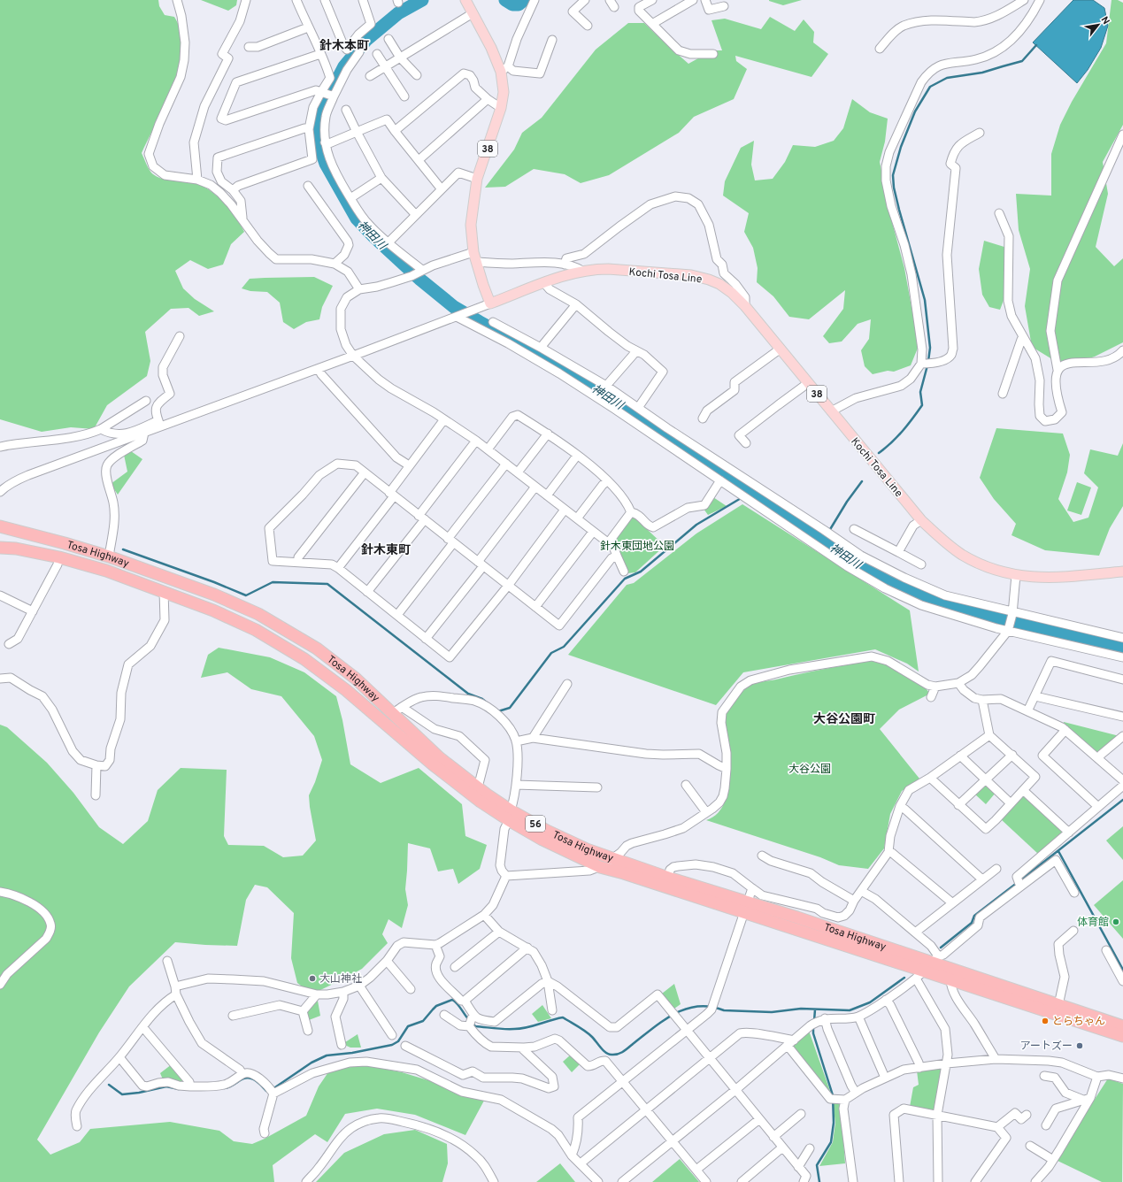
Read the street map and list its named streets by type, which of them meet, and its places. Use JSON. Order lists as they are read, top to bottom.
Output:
{
  "streets": {
    "highway": ["Tosa Highway", "56"],
    "main road": ["38", "Kochi Tosa Line"]
  },
  "crossings": [
    ["38", "Kochi Tosa Line"]
  ],
  "districts": ["針木本町", "針木東町", "大谷公園町"],
  "water": ["神田川"],
  "parks": ["針木東団地公園", "大谷公園"],
  "places": [
    "体育館",
    "大山神社",
    "とらちゃん",
    "アートズー"
  ],
  "north": "top right"
}
